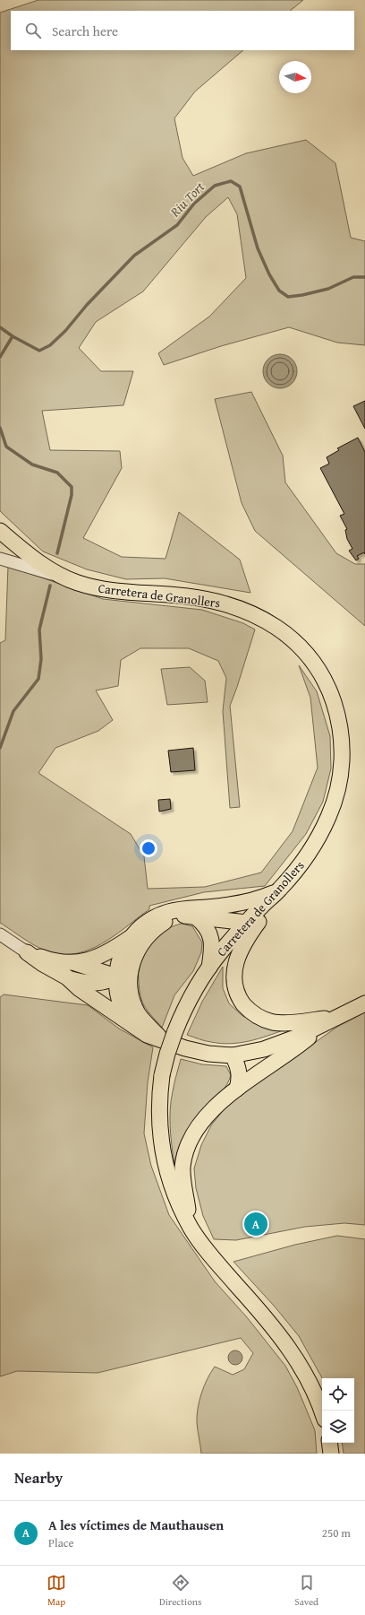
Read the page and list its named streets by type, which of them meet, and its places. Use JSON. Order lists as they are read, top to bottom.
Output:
{
  "streets": {
    "main road": ["Carretera de Granollers"]
  },
  "water": ["Riu Tort"],
  "north": "right",
  "page": {
    "search": "Search here",
    "pins": "A",
    "heading": "Nearby",
    "list": [
      {
        "mark": "A",
        "name": "A les víctimes de Mauthausen",
        "note": "Place",
        "value": "250 m"
      }
    ],
    "nav": ["Map", "Directions", "Saved"]
  }
}
